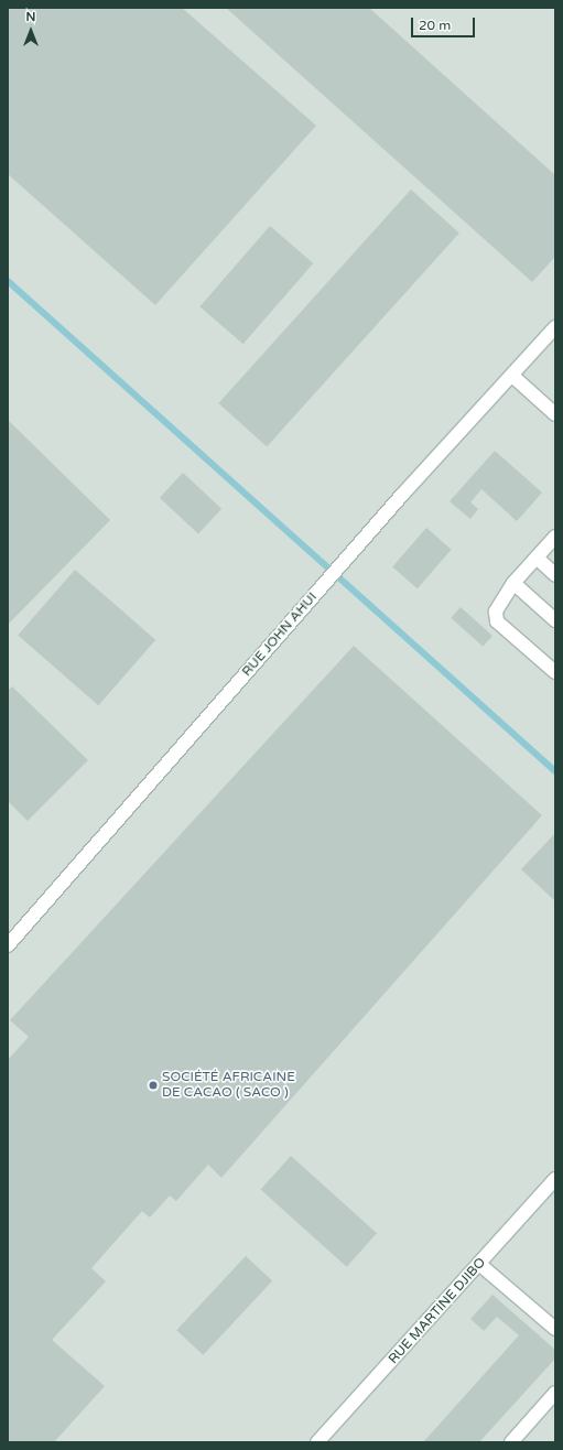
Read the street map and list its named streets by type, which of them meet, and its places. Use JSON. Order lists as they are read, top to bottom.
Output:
{
  "streets": {
    "street": ["RUE JOHN AHUI", "RUE MARTINE DJIBO"]
  },
  "places": ["SOCIÉTÉ AFRICAINE DE CACAO ( SACO )"],
  "scale_bar": "20 m",
  "north": "top"
}
